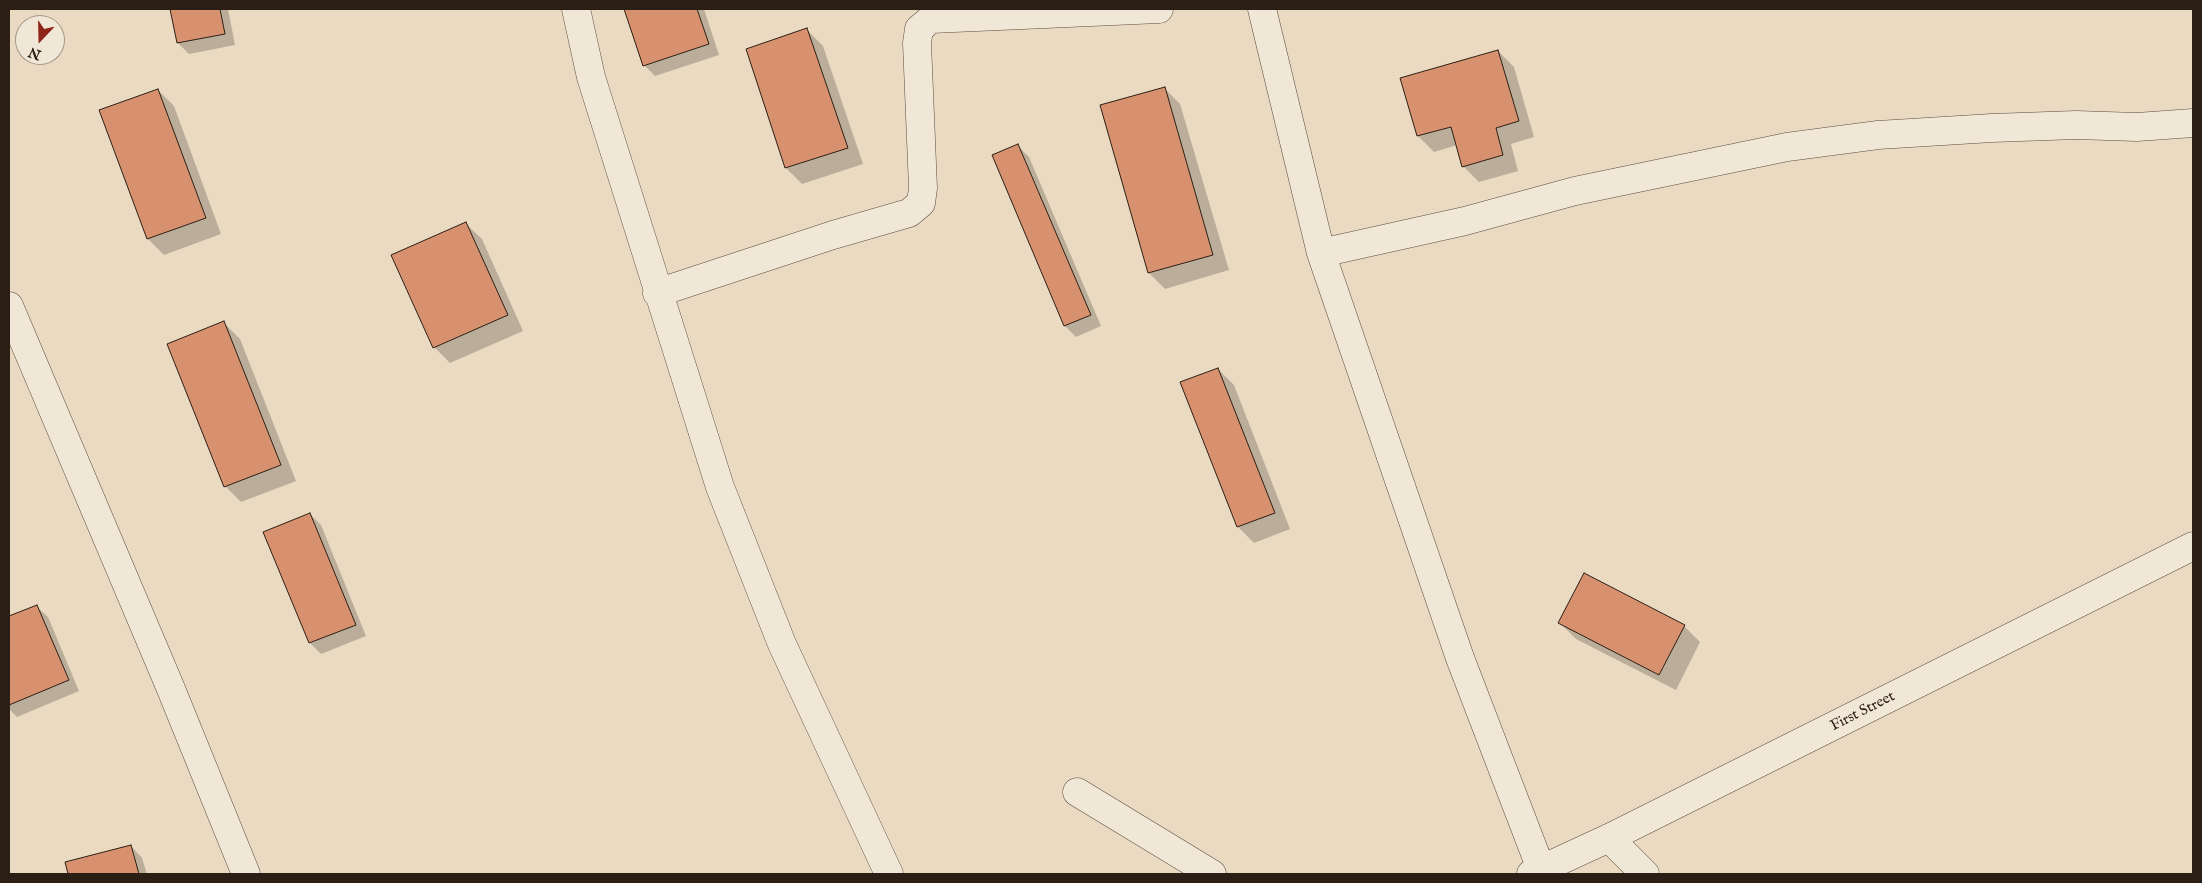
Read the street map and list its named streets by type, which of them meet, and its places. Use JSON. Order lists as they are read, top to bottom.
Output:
{
  "streets": {
    "street": ["First Street"]
  },
  "north": "bottom"
}
